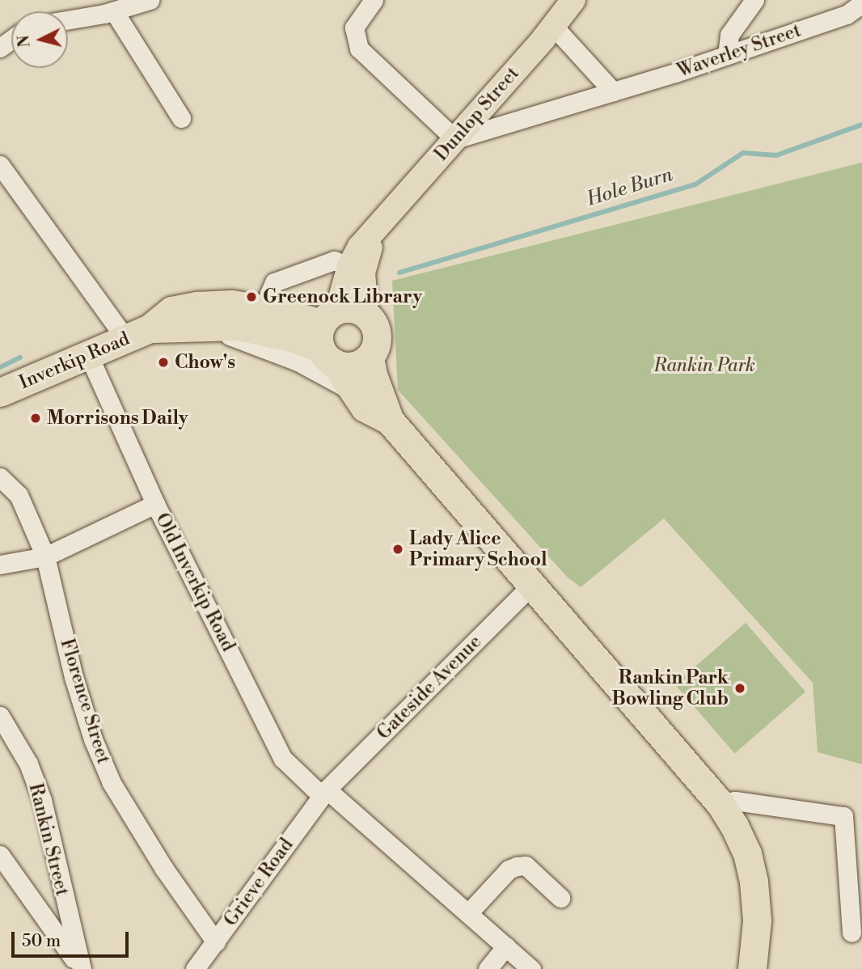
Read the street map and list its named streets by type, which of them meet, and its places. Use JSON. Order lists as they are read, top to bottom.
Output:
{
  "streets": {
    "highway": ["Inverkip Road"],
    "main road": ["Dunlop Street"],
    "street": [
      "Waverley Street",
      "Old Inverkip Road",
      "Gateside Avenue",
      "Florence Street",
      "Rankin Street",
      "Grieve Road"
    ]
  },
  "crossings": [
    ["Waverley Street", "Dunlop Street"],
    ["Dunlop Street", "Inverkip Road"],
    ["Inverkip Road", "Old Inverkip Road"],
    ["Old Inverkip Road", "Gateside Avenue"],
    ["Old Inverkip Road", "Grieve Road"],
    ["Gateside Avenue", "Grieve Road"],
    ["Florence Street", "Grieve Road"]
  ],
  "water": ["Hole Burn"],
  "parks": ["Rankin Park"],
  "places": [
    "Greenock Library",
    "Chow's",
    "Morrisons Daily",
    "Lady Alice Primary School",
    "Rankin Park Bowling Club"
  ],
  "scale_bar": "50 m",
  "north": "left"
}
